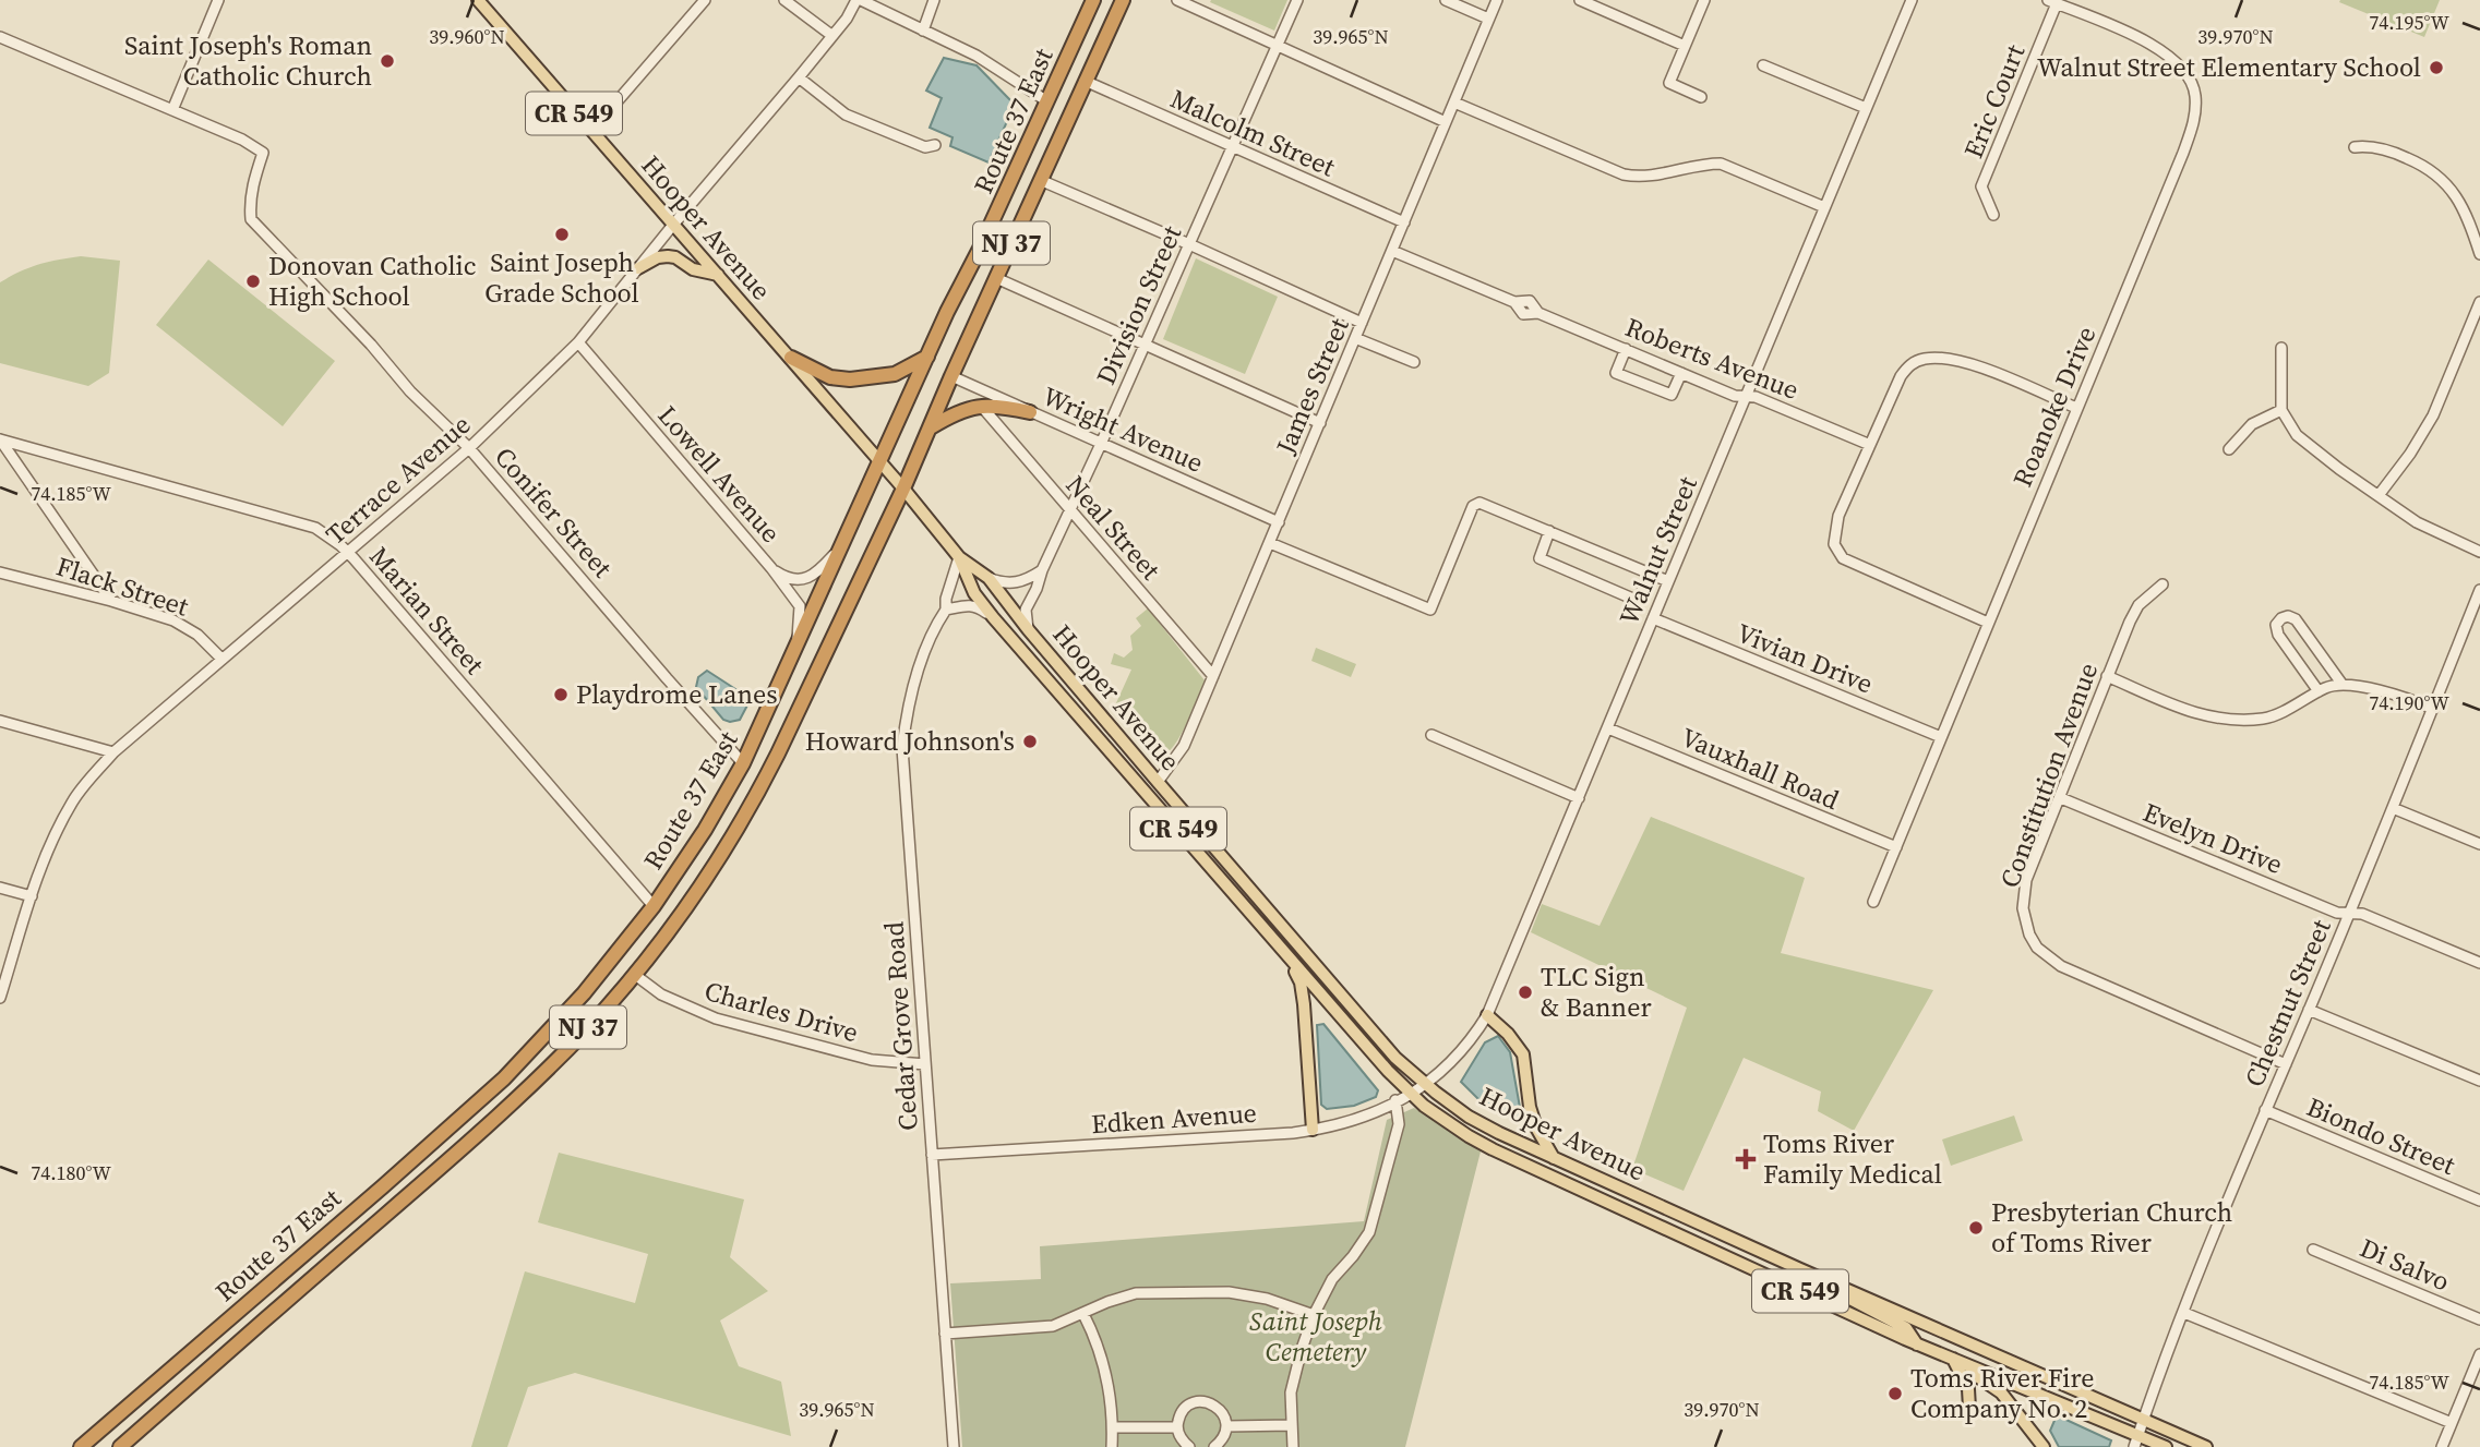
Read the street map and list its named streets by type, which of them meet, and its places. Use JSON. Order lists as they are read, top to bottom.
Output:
{
  "streets": {
    "highway": ["Route 37 East", "NJ 37"],
    "main road": ["CR 549", "Hooper Avenue"],
    "street": [
      "Eric Court",
      "Malcolm Street",
      "Division Street",
      "Roberts Avenue",
      "James Street",
      "Roanoke Drive",
      "Wright Avenue",
      "Lowell Avenue",
      "Terrace Avenue",
      "Conifer Street",
      "Neal Street",
      "Walnut Street",
      "Flack Street",
      "Marian Street",
      "Vivian Drive",
      "Vauxhall Road",
      "Constitution Avenue",
      "Evelyn Drive",
      "Chestnut Street",
      "Charles Drive",
      "Cedar Grove Road",
      "Edken Avenue",
      "Biondo Street",
      "Di Salvo"
    ]
  },
  "crossings": [
    ["Eric Court", "Roanoke Drive"],
    ["Route 37 East", "Malcolm Street"],
    ["Route 37 East", "Hooper Avenue"],
    ["Route 37 East", "Division Street"],
    ["Route 37 East", "Wright Avenue"],
    ["Route 37 East", "Lowell Avenue"],
    ["Route 37 East", "Conifer Street"],
    ["Route 37 East", "Neal Street"],
    ["Route 37 East", "Marian Street"],
    ["Route 37 East", "Charles Drive"],
    ["Route 37 East", "Cedar Grove Road"],
    ["Malcolm Street", "Division Street"],
    ["Malcolm Street", "James Street"],
    ["Hooper Avenue", "Division Street"],
    ["Hooper Avenue", "James Street"],
    ["Hooper Avenue", "Terrace Avenue"],
    ["Hooper Avenue", "Neal Street"],
    ["Hooper Avenue", "Walnut Street"],
    ["Hooper Avenue", "Chestnut Street"],
    ["Hooper Avenue", "Cedar Grove Road"],
    ["Hooper Avenue", "Edken Avenue"],
    ["Division Street", "Wright Avenue"],
    ["Division Street", "Neal Street"],
    ["Division Street", "Cedar Grove Road"],
    ["Roberts Avenue", "James Street"],
    ["Roberts Avenue", "Walnut Street"],
    ["James Street", "Wright Avenue"],
    ["James Street", "Neal Street"],
    ["Roanoke Drive", "Vivian Drive"],
    ["Roanoke Drive", "Vauxhall Road"],
    ["Lowell Avenue", "Terrace Avenue"],
    ["Terrace Avenue", "Conifer Street"],
    ["Terrace Avenue", "Flack Street"],
    ["Terrace Avenue", "Marian Street"],
    ["Neal Street", "Cedar Grove Road"],
    ["Walnut Street", "Vivian Drive"],
    ["Walnut Street", "Vauxhall Road"],
    ["Walnut Street", "Edken Avenue"],
    ["Constitution Avenue", "Evelyn Drive"],
    ["Constitution Avenue", "Chestnut Street"],
    ["Evelyn Drive", "Chestnut Street"],
    ["Chestnut Street", "Biondo Street"],
    ["Charles Drive", "Cedar Grove Road"],
    ["Cedar Grove Road", "Edken Avenue"]
  ],
  "parks": ["Saint Joseph Cemetery"],
  "places": {
    "other": [
      "Saint Joseph's Roman Catholic Church",
      "Walnut Street Elementary School",
      "Saint Joseph Grade School",
      "Donovan Catholic High School",
      "Playdrome Lanes",
      "Howard Johnson's",
      "TLC Sign & Banner",
      "Presbyterian Church of Toms River",
      "Toms River Fire Company No. 2"
    ],
    "health": ["Toms River Family Medical"]
  },
  "coordinates": [
    "74.195°W",
    "39.965°N",
    "39.970°N",
    "39.960°N",
    "74.185°W",
    "74.190°W",
    "74.180°W"
  ]
}
